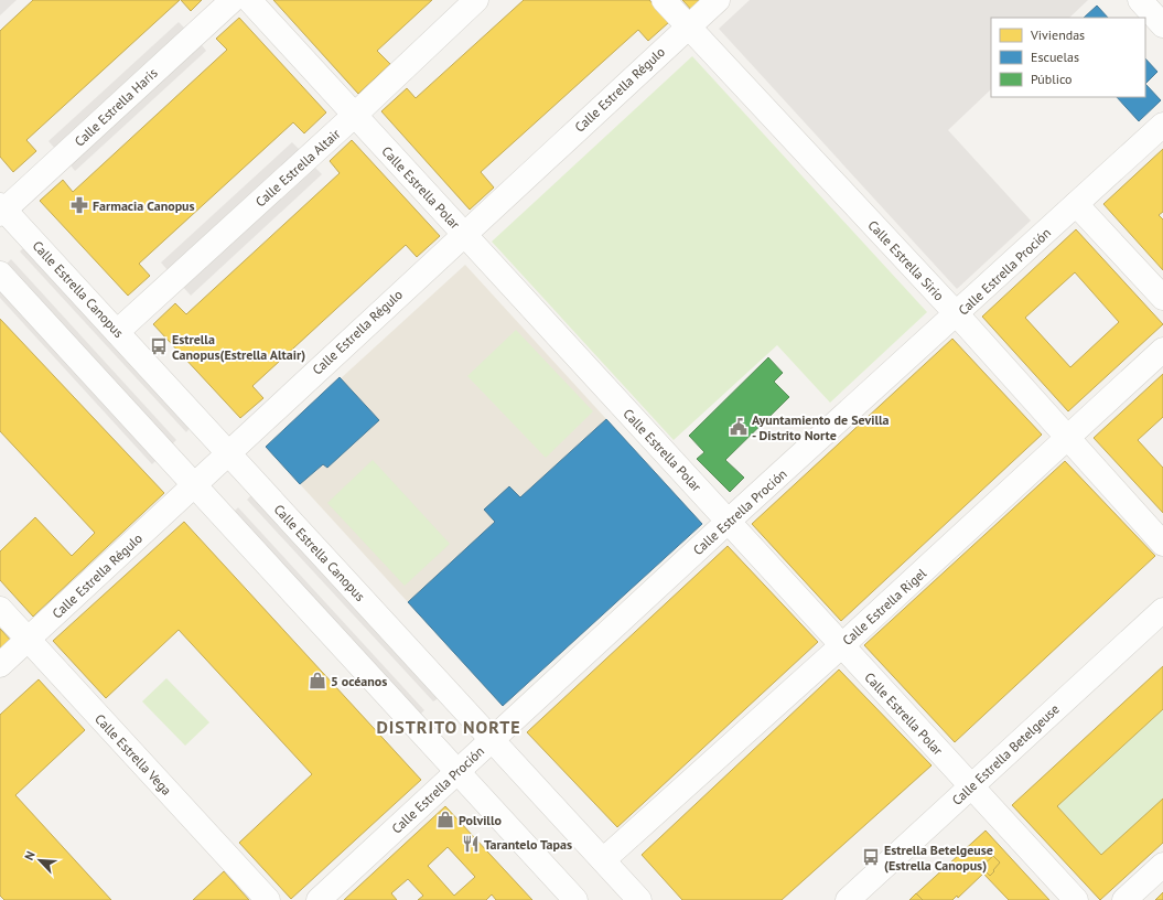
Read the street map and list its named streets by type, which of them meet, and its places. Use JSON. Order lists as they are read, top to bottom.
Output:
{
  "streets": {
    "street": [
      "Calle Estrella Régulo",
      "Calle Estrella Haris",
      "Calle Estrella Altair",
      "Calle Estrella Polar",
      "Calle Estrella Sirio",
      "Calle Estrella Proción",
      "Calle Estrella Canopus",
      "Calle Estrella Rigel",
      "Calle Estrella Vega",
      "Calle Estrella Betelgeuse"
    ]
  },
  "crossings": [
    ["Calle Estrella Régulo", "Calle Estrella Polar"],
    ["Calle Estrella Régulo", "Calle Estrella Sirio"],
    ["Calle Estrella Régulo", "Calle Estrella Canopus"],
    ["Calle Estrella Régulo", "Calle Estrella Vega"],
    ["Calle Estrella Haris", "Calle Estrella Canopus"],
    ["Calle Estrella Altair", "Calle Estrella Polar"],
    ["Calle Estrella Altair", "Calle Estrella Canopus"],
    ["Calle Estrella Polar", "Calle Estrella Proción"],
    ["Calle Estrella Polar", "Calle Estrella Rigel"],
    ["Calle Estrella Polar", "Calle Estrella Betelgeuse"],
    ["Calle Estrella Sirio", "Calle Estrella Proción"],
    ["Calle Estrella Sirio", "Calle Estrella Rigel"],
    ["Calle Estrella Proción", "Calle Estrella Canopus"],
    ["Calle Estrella Canopus", "Calle Estrella Rigel"]
  ],
  "districts": ["DISTRITO NORTE"],
  "places": {
    "pharmacy": ["Farmacia Canopus"],
    "bus stop": ["Estrella Canopus(Estrella Altair)", "Estrella Betelgeuse (Estrella Canopus)"],
    "public building": ["Ayuntamiento de Sevilla - Distrito Norte"],
    "shop": ["5 océanos", "Polvillo"],
    "restaurant": ["Tarantelo Tapas"]
  },
  "legend": ["Viviendas", "Escuelas", "Público"],
  "north": "top left"
}
